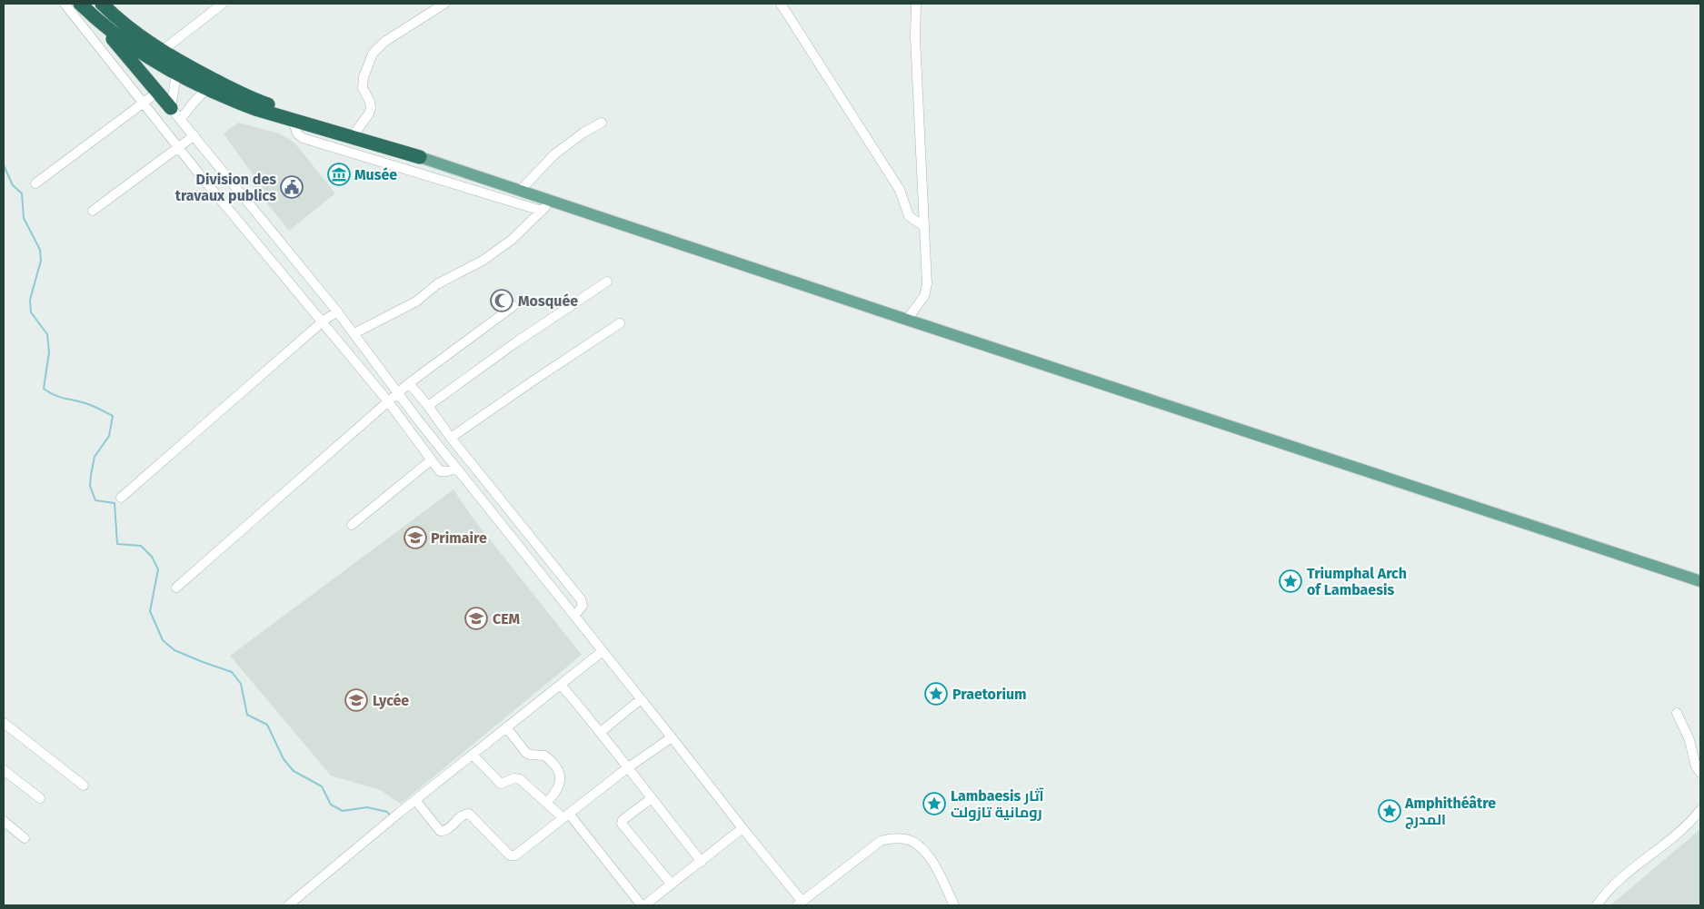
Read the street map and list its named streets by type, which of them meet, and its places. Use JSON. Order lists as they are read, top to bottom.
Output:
{
  "places": {
    "museum": ["Musée"],
    "public building": ["Division des travaux publics"],
    "mosque": ["Mosquée"],
    "school or university": ["Primaire", "CEM", "Lycée"],
    "place": [
      "Triumphal Arch of Lambaesis",
      "Praetorium",
      "Lambaesis آثار رومانية تازولت",
      "Amphithéâtre المدرج"
    ]
  }
}
